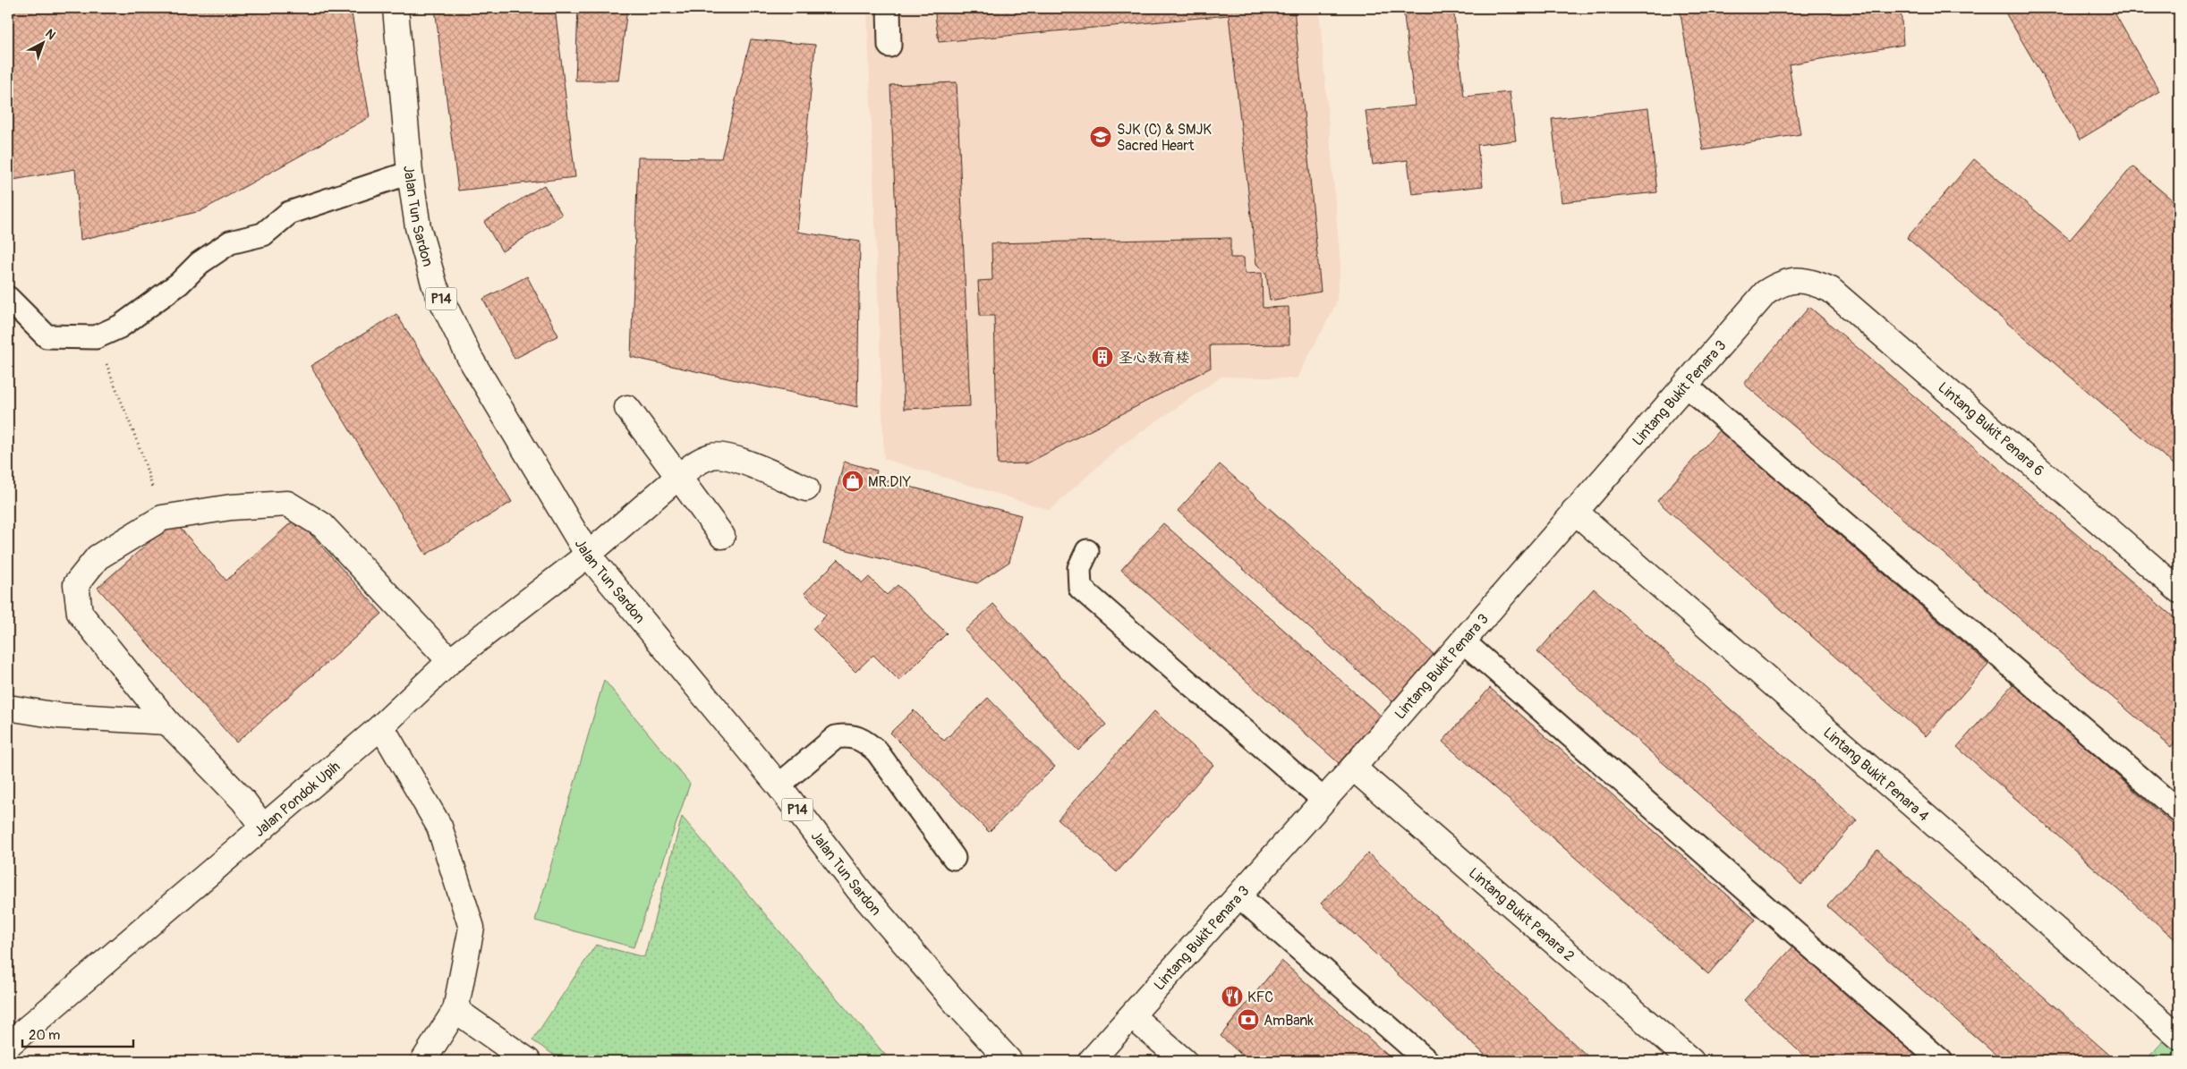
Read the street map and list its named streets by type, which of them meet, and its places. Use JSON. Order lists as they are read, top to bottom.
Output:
{
  "streets": {
    "street": [
      "Jalan Tun Sardon",
      "P14",
      "Lintang Bukit Penara 3",
      "Lintang Bukit Penara 6",
      "Lintang Bukit Penara 4",
      "Jalan Pondok Upih",
      "Lintang Bukit Penara 2"
    ]
  },
  "crossings": [
    ["Jalan Tun Sardon", "Jalan Pondok Upih"],
    ["Lintang Bukit Penara 3", "Lintang Bukit Penara 6"],
    ["Lintang Bukit Penara 3", "Lintang Bukit Penara 4"],
    ["Lintang Bukit Penara 3", "Lintang Bukit Penara 2"]
  ],
  "places": {
    "school or university": ["SJK (C) & SMJK Sacred Heart"],
    "building": ["圣心教育楼"],
    "shop": ["MR.DIY"],
    "restaurant": ["KFC"],
    "bank": ["AmBank"]
  },
  "scale_bar": "20 m",
  "north": "top right"
}
